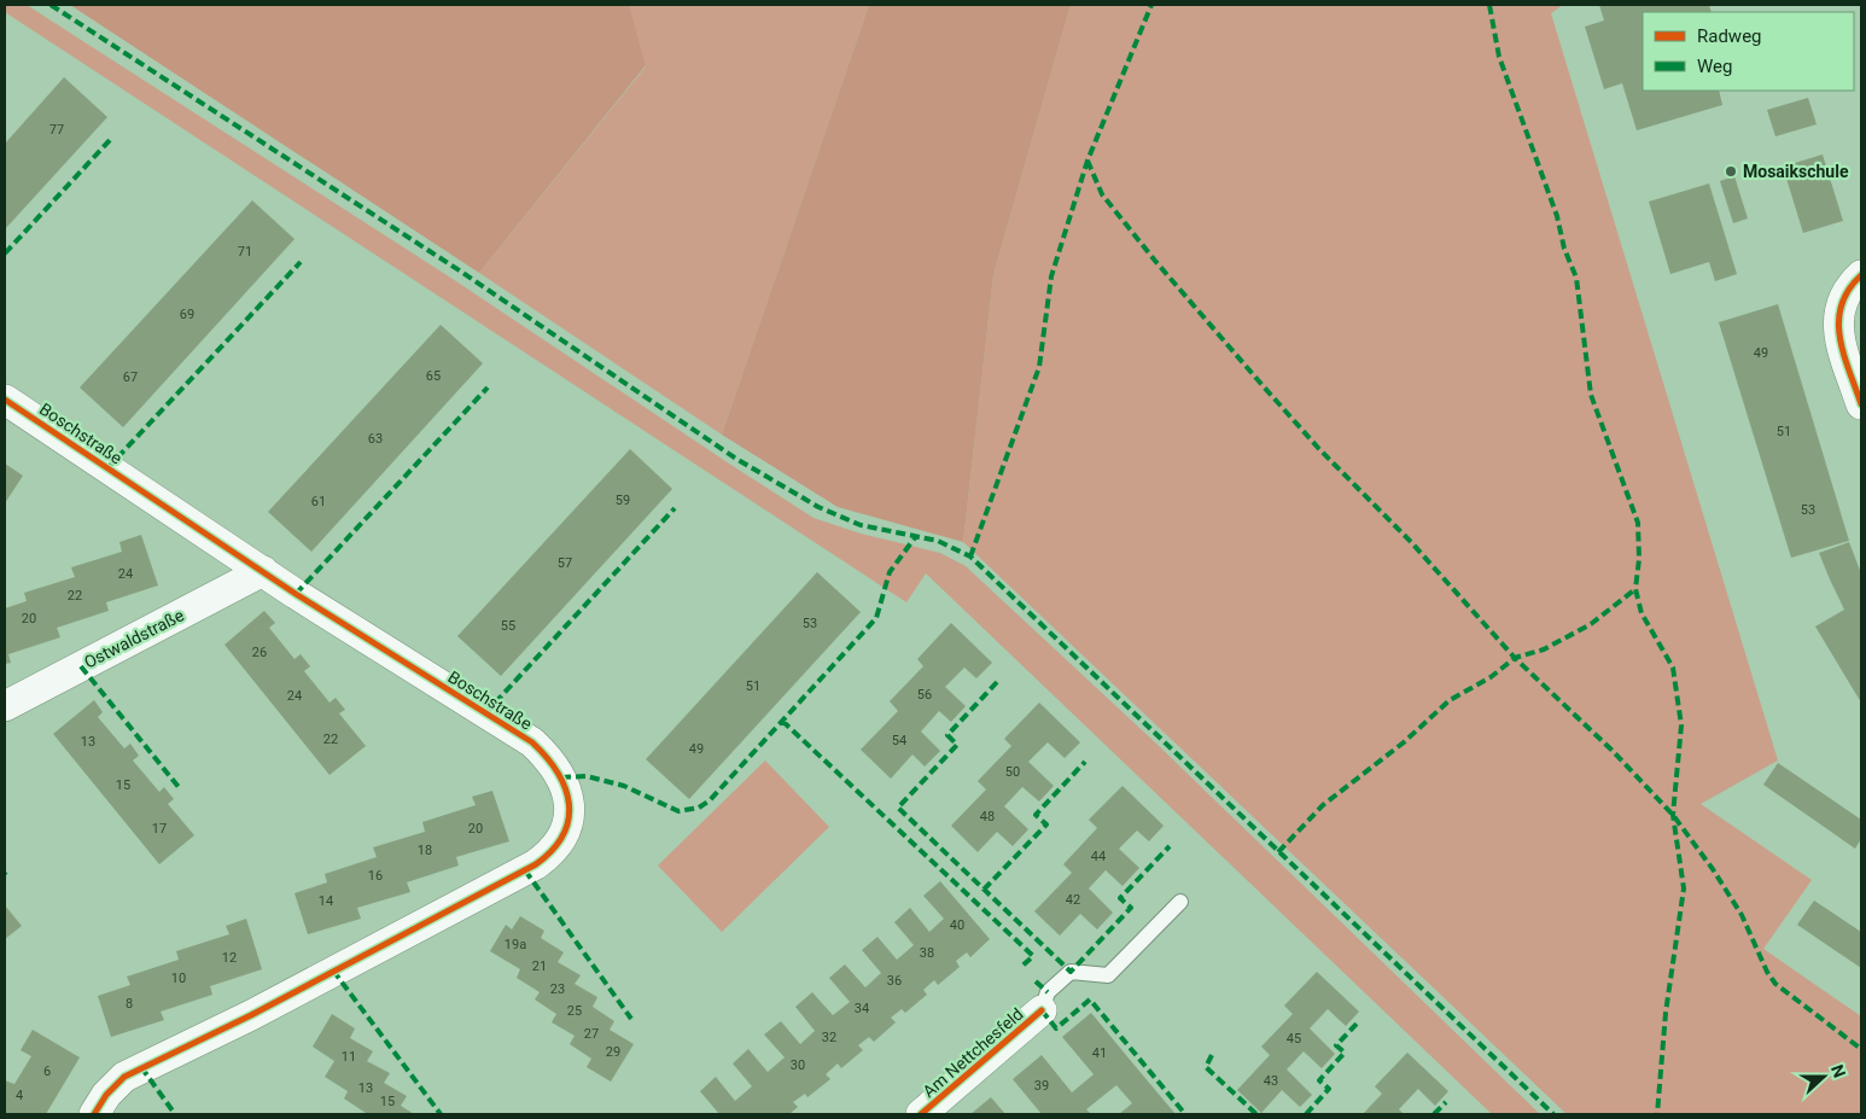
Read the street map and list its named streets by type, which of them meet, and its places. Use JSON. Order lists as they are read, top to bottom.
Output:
{
  "streets": {
    "street": ["Boschstraße", "Ostwaldstraße", "Am Nettchesfeld"]
  },
  "crossings": [
    ["Boschstraße", "Ostwaldstraße"]
  ],
  "places": ["Mosaikschule"],
  "house_numbers": [
    "77",
    "71",
    "69",
    "49",
    "65",
    "67",
    "51",
    "63",
    "59",
    "61",
    "53",
    "57",
    "24",
    "22",
    "20",
    "53",
    "55",
    "26",
    "51",
    "56",
    "24",
    "22",
    "54",
    "13",
    "49",
    "50",
    "15",
    "48",
    "17",
    "20",
    "18",
    "44",
    "16",
    "42",
    "14",
    "40",
    "19a",
    "38",
    "12",
    "21",
    "10",
    "36",
    "23",
    "8",
    "34",
    "25",
    "27",
    "32",
    "45",
    "29",
    "41",
    "11",
    "30",
    "6",
    "43",
    "39",
    "13",
    "4",
    "15"
  ],
  "legend": ["Radweg", "Weg"],
  "north": "right"
}
